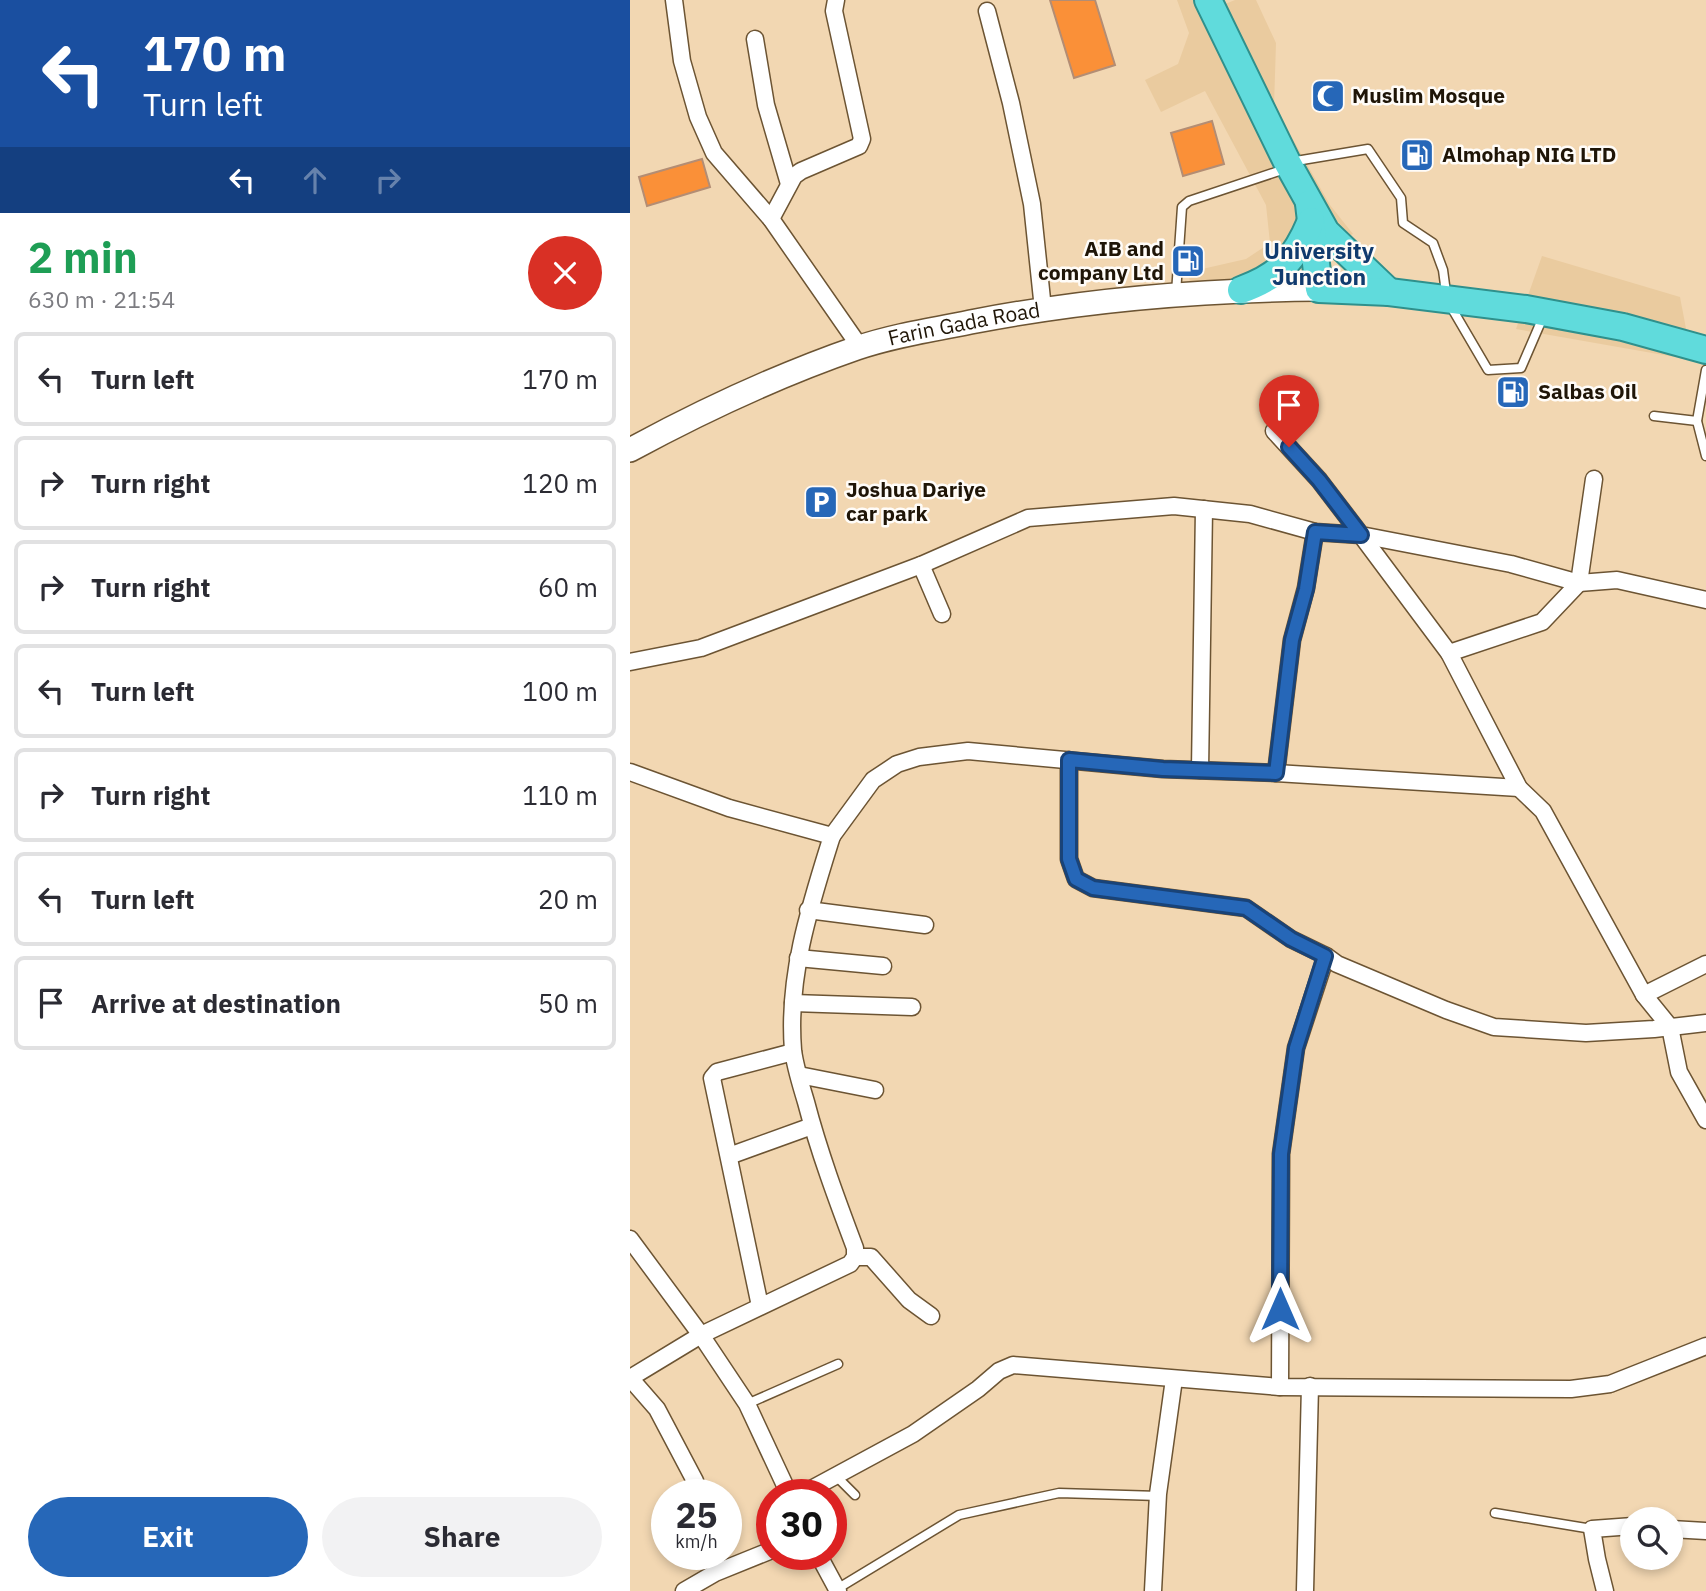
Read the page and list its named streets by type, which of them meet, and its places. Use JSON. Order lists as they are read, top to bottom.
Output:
{
  "streets": {
    "main road": ["Farin Gada Road"]
  },
  "districts": ["University Junction"],
  "places": {
    "mosque": ["Muslim Mosque"],
    "fuel station": ["Almohap NIG LTD", "AIB and company Ltd", "Salbas Oil"],
    "parking": ["Joshua Dariye car park"]
  },
  "page": {
    "turn": ["170 m", "Turn left"],
    "heading": ["2 min", "630 m · 21:54"],
    "list": [
      {
        "name": "Turn left",
        "value": "170 m"
      },
      {
        "name": "Turn right",
        "value": "120 m"
      },
      {
        "name": "Turn right",
        "value": "60 m"
      },
      {
        "name": "Turn left",
        "value": "100 m"
      },
      {
        "name": "Turn right",
        "value": "110 m"
      },
      {
        "name": "Turn left",
        "value": "20 m"
      },
      {
        "name": "Arrive at destination",
        "value": "50 m"
      }
    ],
    "speed": "25 km/h",
    "limit": "30",
    "buttons": ["Exit", "Share"]
  }
}
